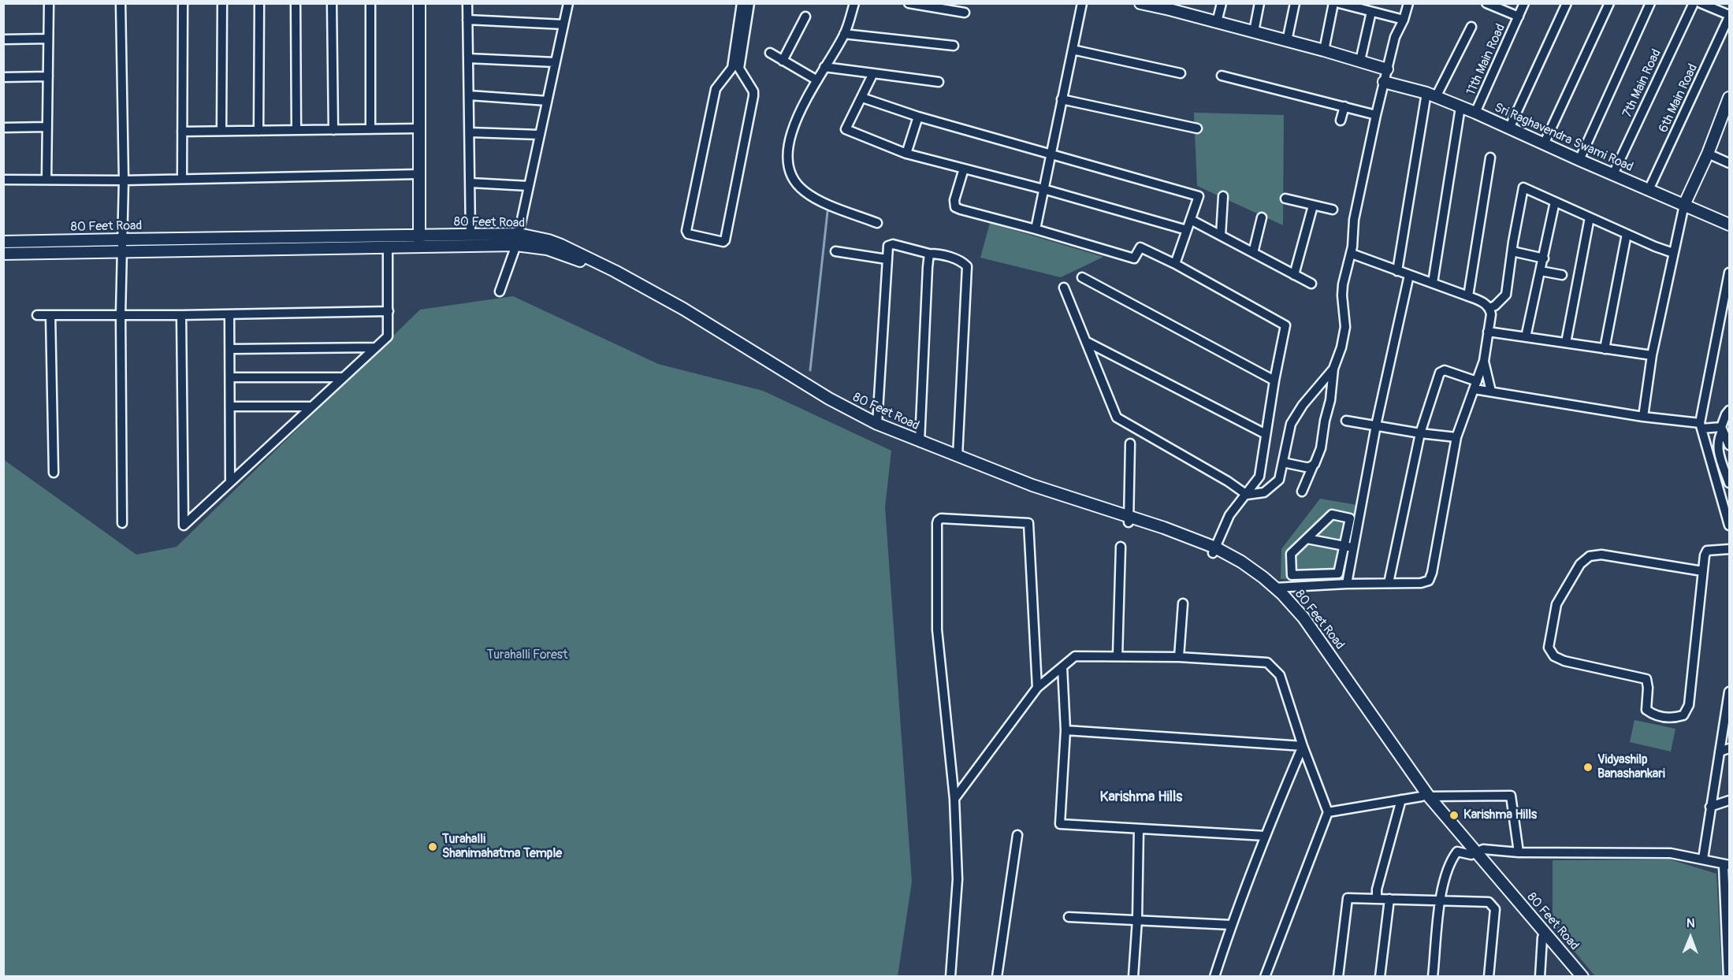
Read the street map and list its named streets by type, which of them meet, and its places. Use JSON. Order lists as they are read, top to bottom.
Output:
{
  "streets": {
    "main road": ["Sri Raghavendra Swami Road", "80 Feet Road"],
    "street": ["11th Main Road", "7th Main Road", "6th Main Road"]
  },
  "crossings": [
    ["11th Main Road", "Sri Raghavendra Swami Road"],
    ["7th Main Road", "Sri Raghavendra Swami Road"],
    ["6th Main Road", "Sri Raghavendra Swami Road"]
  ],
  "districts": ["Karishma Hills"],
  "parks": ["Turahalli Forest"],
  "places": ["Vidyashilp Banashankari", "Karishma Hills", "Turahalli Shanimahatma Temple"],
  "north": "top"
}
